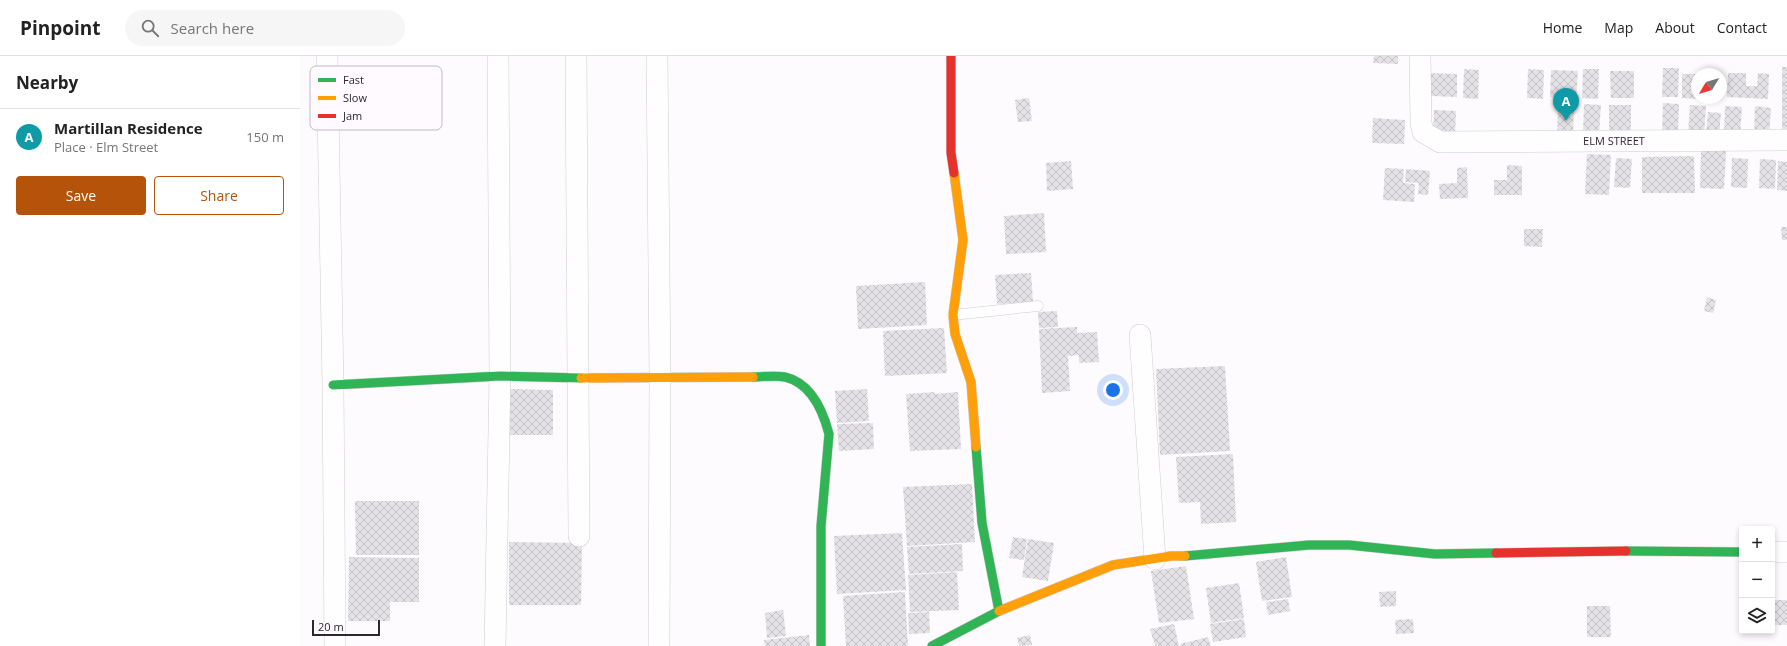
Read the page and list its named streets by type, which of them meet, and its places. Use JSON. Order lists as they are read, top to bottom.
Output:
{
  "streets": {
    "street": ["ELM STREET"]
  },
  "legend": ["Fast", "Slow", "Jam"],
  "scale_bar": "20 m",
  "north": "bottom left",
  "page": {
    "header": "Pinpoint",
    "search": "Search here",
    "nav": [
      "Home",
      "Map",
      "About",
      "Contact"
    ],
    "heading": "Nearby",
    "pins": "A",
    "list": [
      {
        "mark": "A",
        "name": "Martillan Residence",
        "note": "Place · Elm Street",
        "value": "150 m"
      }
    ],
    "buttons": ["Save", "Share"],
    "map_buttons": ["+", "−"],
    "scale": "20 m"
  }
}
